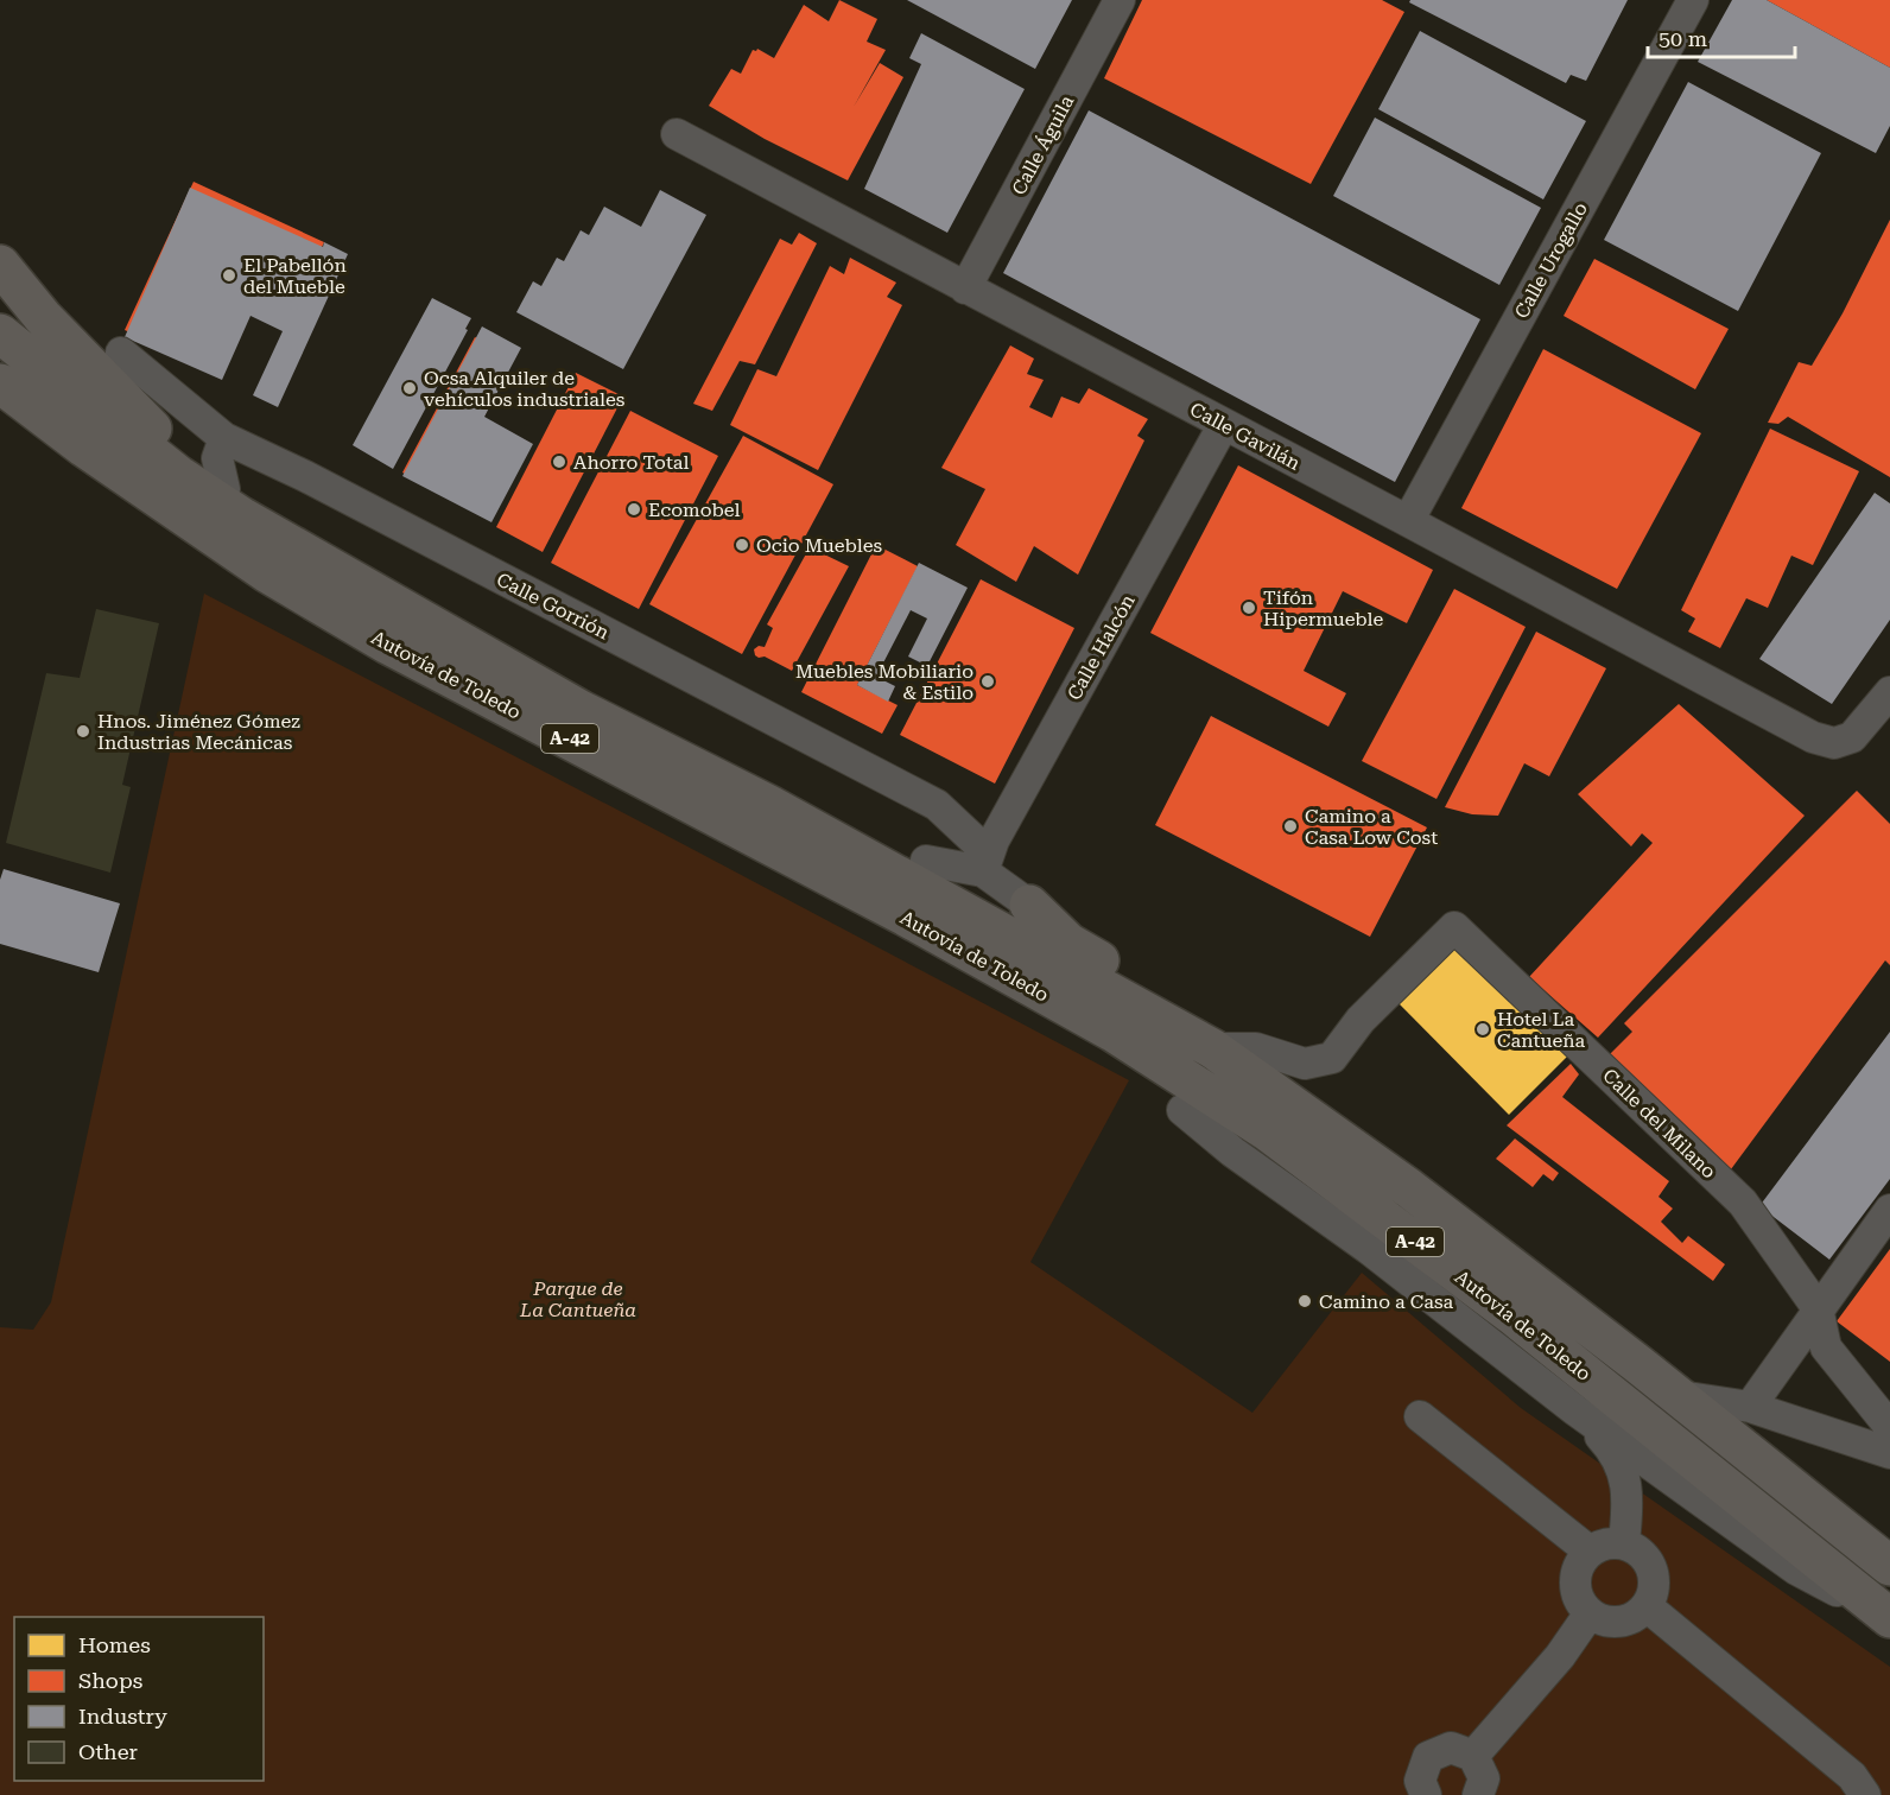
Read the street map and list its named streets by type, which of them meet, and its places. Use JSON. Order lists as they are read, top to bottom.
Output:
{
  "streets": {
    "highway": ["Autovía de Toledo", "A-42"],
    "street": [
      "Calle Águila",
      "Calle Urogallo",
      "Calle Gavilán",
      "Calle Gorrión",
      "Calle Halcón",
      "Calle del Milano"
    ]
  },
  "crossings": [
    ["Calle Águila", "Calle Gavilán"],
    ["Calle Urogallo", "Calle Gavilán"],
    ["Calle Gavilán", "Calle Halcón"],
    ["Calle Gorrión", "Calle Halcón"],
    ["Autovía de Toledo", "Calle del Milano"]
  ],
  "parks": ["Parque de La Cantueña"],
  "places": [
    "El Pabellón del Mueble",
    "Ocsa Alquiler de vehículos industriales",
    "Ahorro Total",
    "Ecomobel",
    "Ocio Muebles",
    "Tifón Hipermueble",
    "Muebles Mobiliario & Estilo",
    "Hnos. Jiménez Gómez Industrias Mecánicas",
    "Camino a Casa Low Cost",
    "Hotel La Cantueña",
    "Camino a Casa"
  ],
  "legend": [
    "Homes",
    "Shops",
    "Industry",
    "Other"
  ],
  "scale_bar": "50 m"
}
